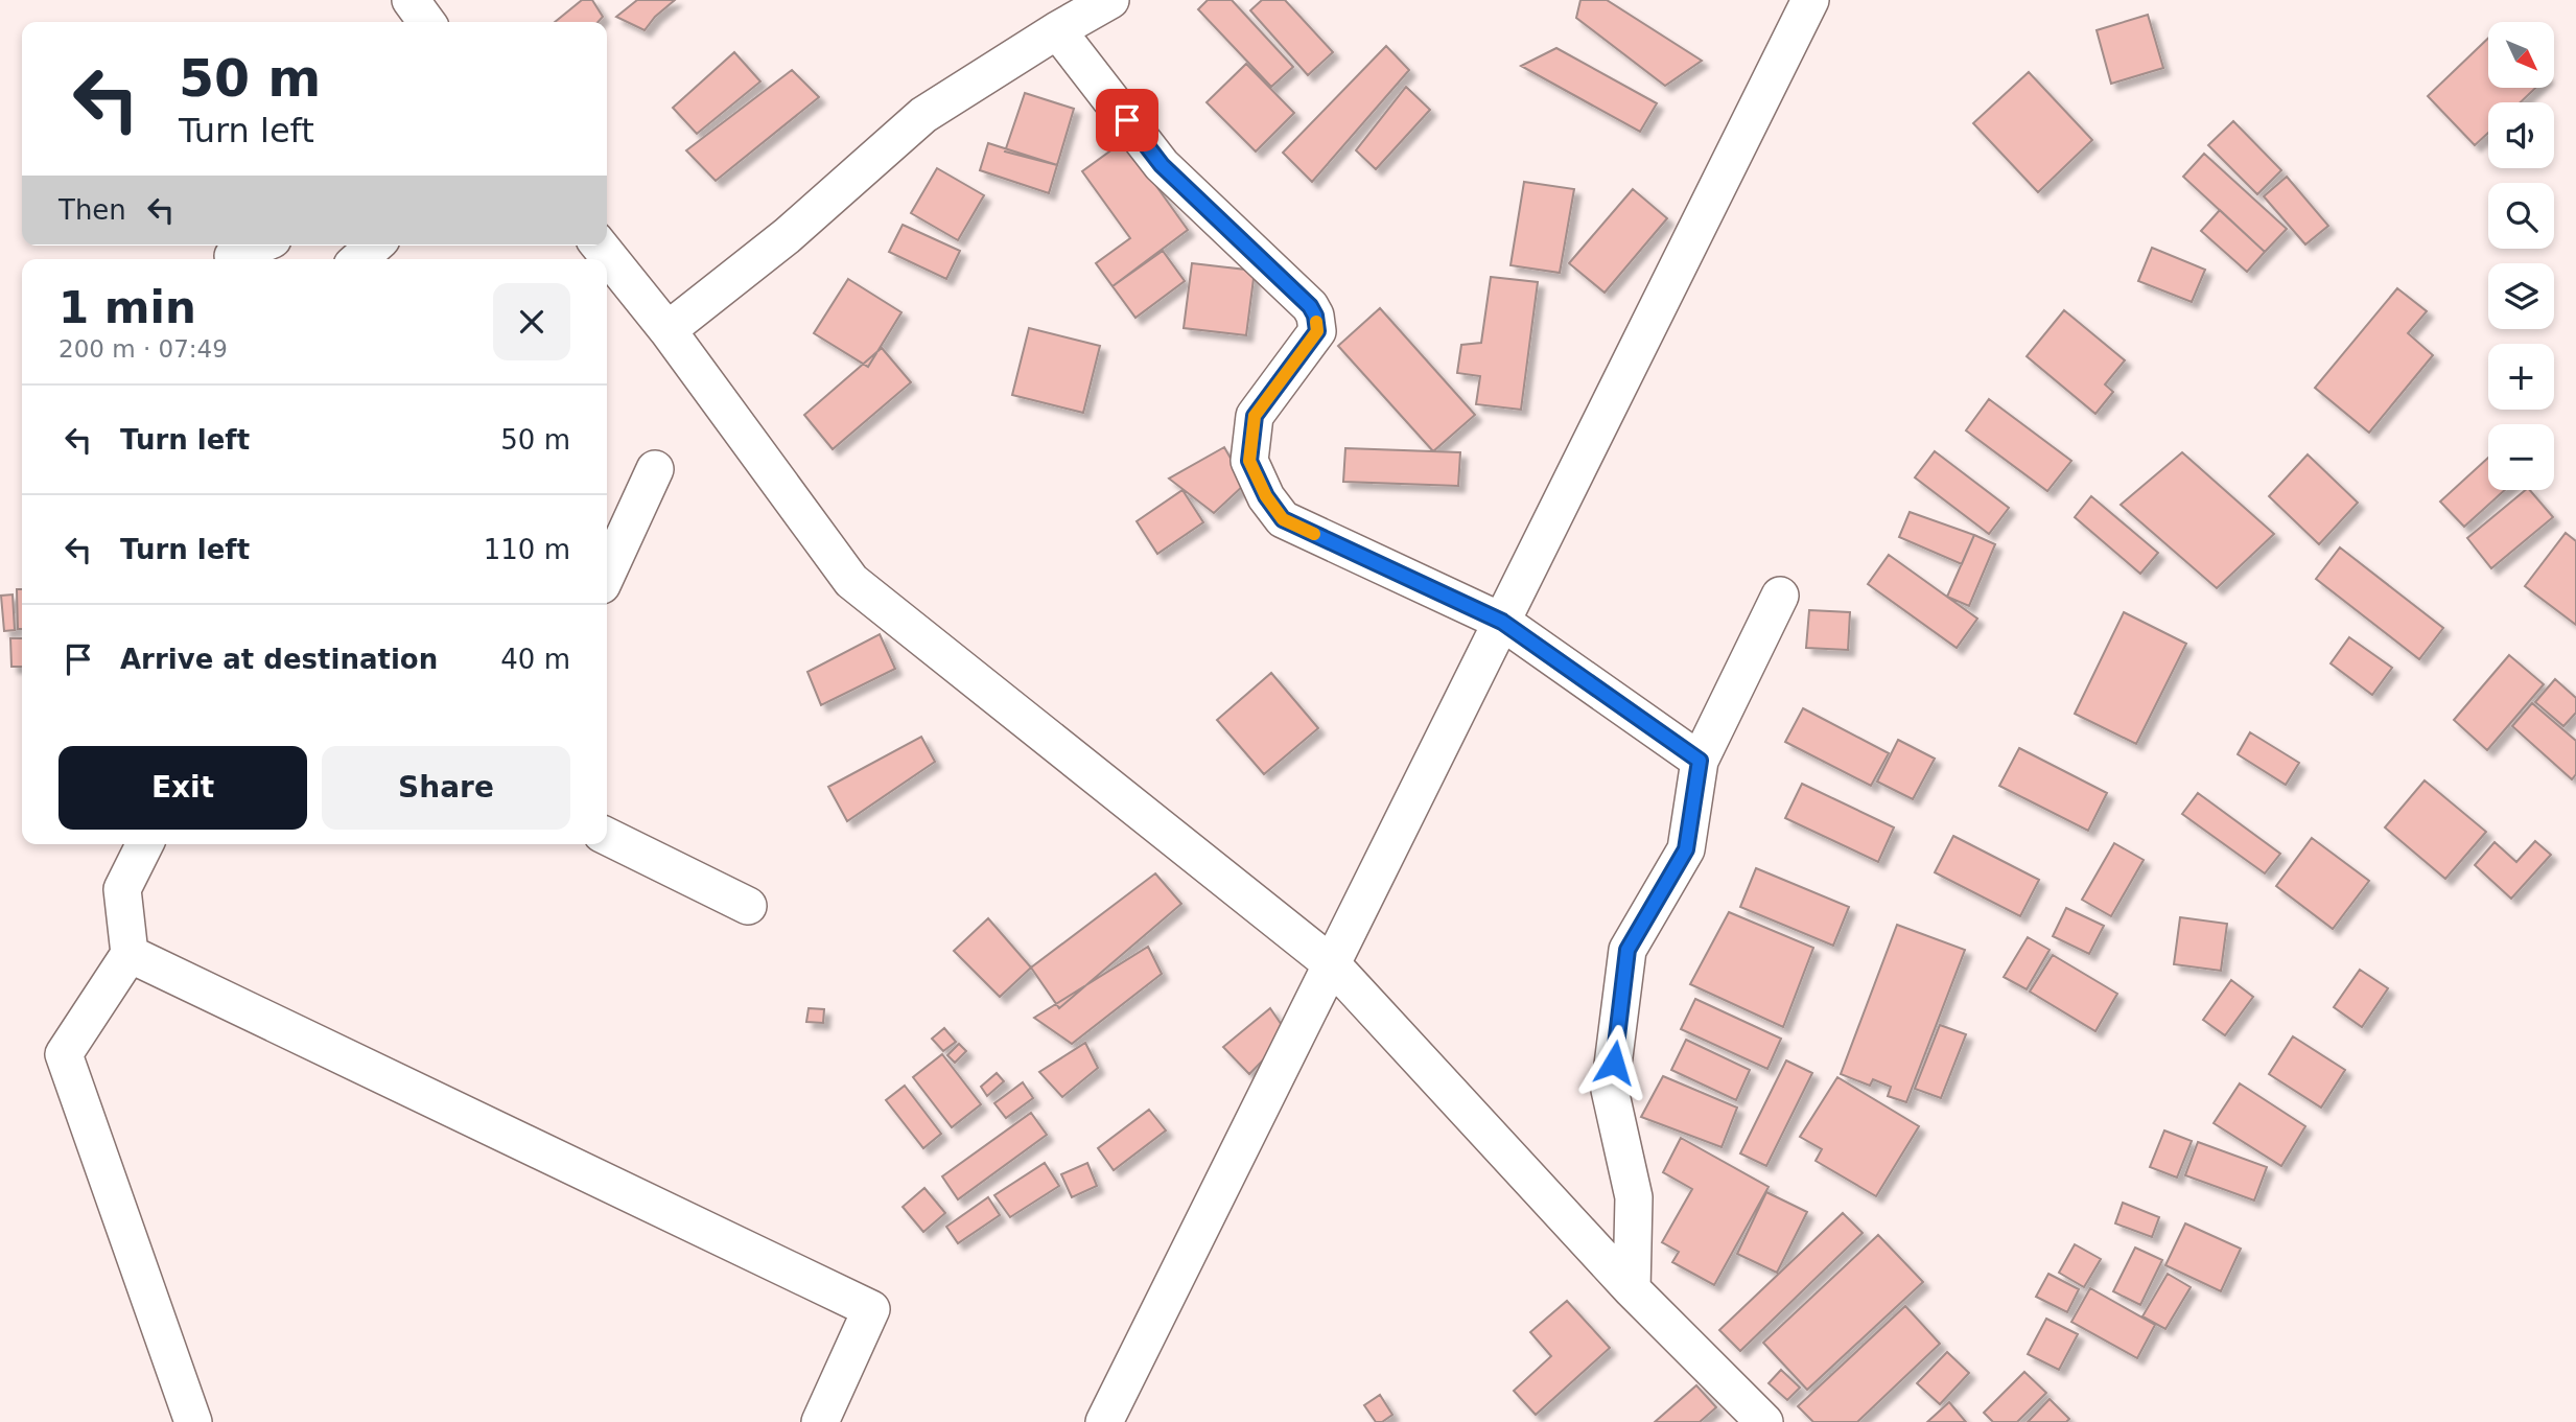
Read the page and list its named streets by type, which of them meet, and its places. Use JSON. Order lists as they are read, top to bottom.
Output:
{
  "north": "bottom right",
  "page": {
    "map_buttons": ["+", "−"],
    "turn": ["50 m", "Turn left"],
    "then": "Then",
    "heading": ["1 min", "200 m · 07:49"],
    "list": [
      {
        "name": "Turn left",
        "value": "50 m"
      },
      {
        "name": "Turn left",
        "value": "110 m"
      },
      {
        "name": "Arrive at destination",
        "value": "40 m"
      }
    ],
    "buttons": ["Exit", "Share"]
  }
}
